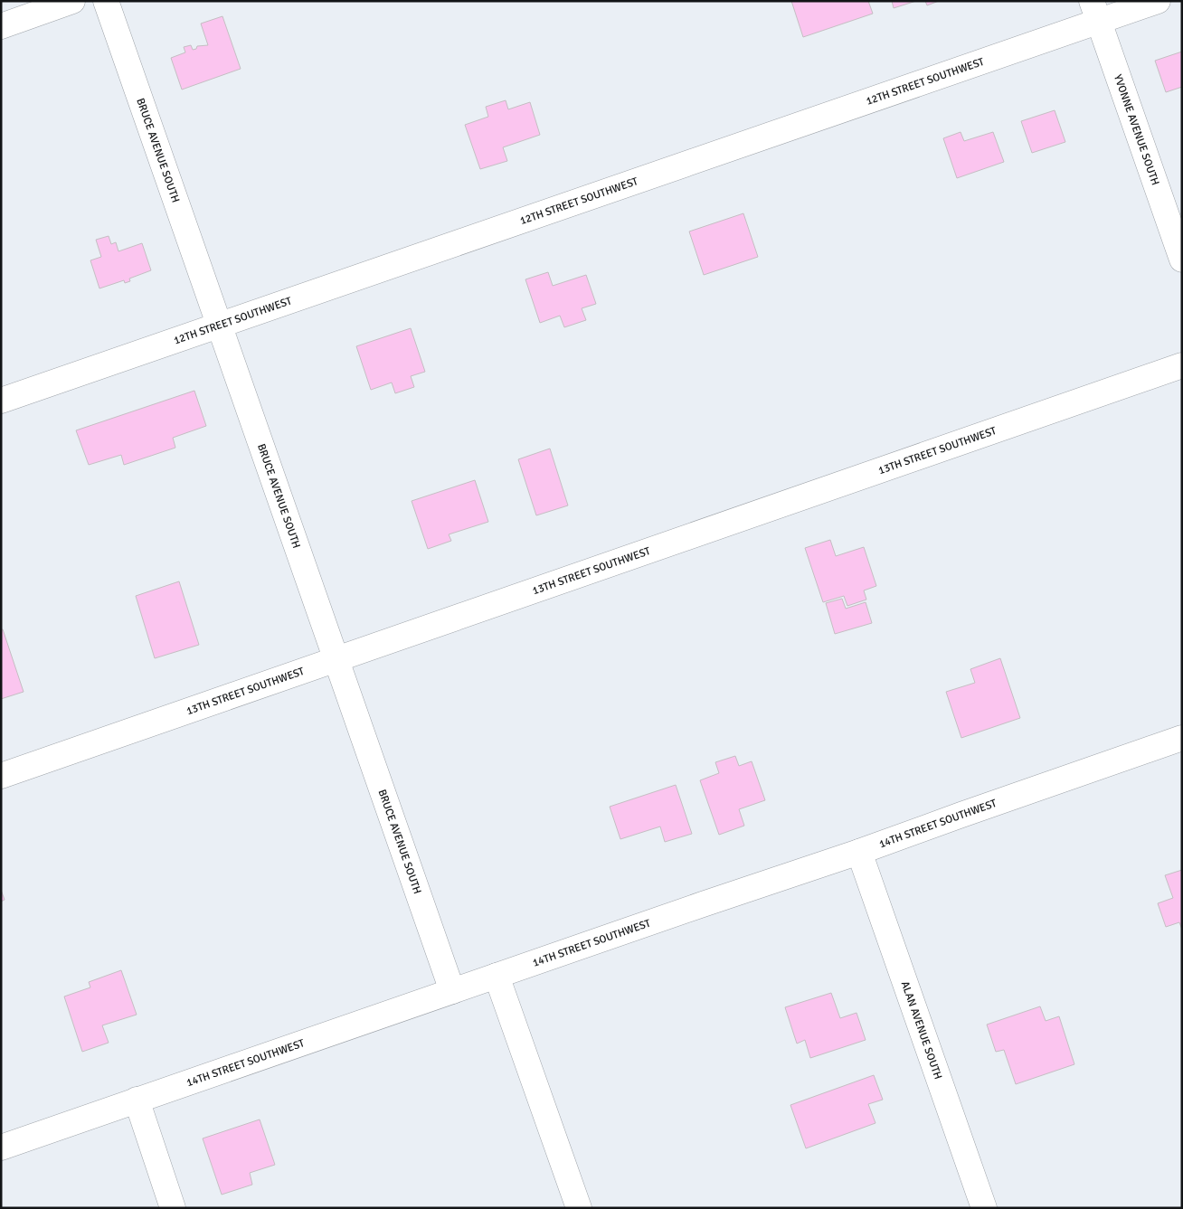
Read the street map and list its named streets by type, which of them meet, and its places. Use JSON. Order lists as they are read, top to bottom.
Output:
{
  "streets": {
    "street": [
      "12TH STREET SOUTHWEST",
      "YVONNE AVENUE SOUTH",
      "BRUCE AVENUE SOUTH",
      "13TH STREET SOUTHWEST",
      "14TH STREET SOUTHWEST",
      "ALAN AVENUE SOUTH"
    ]
  },
  "crossings": [
    ["12TH STREET SOUTHWEST", "YVONNE AVENUE SOUTH"],
    ["12TH STREET SOUTHWEST", "BRUCE AVENUE SOUTH"],
    ["BRUCE AVENUE SOUTH", "13TH STREET SOUTHWEST"],
    ["BRUCE AVENUE SOUTH", "14TH STREET SOUTHWEST"],
    ["14TH STREET SOUTHWEST", "ALAN AVENUE SOUTH"]
  ]
}
